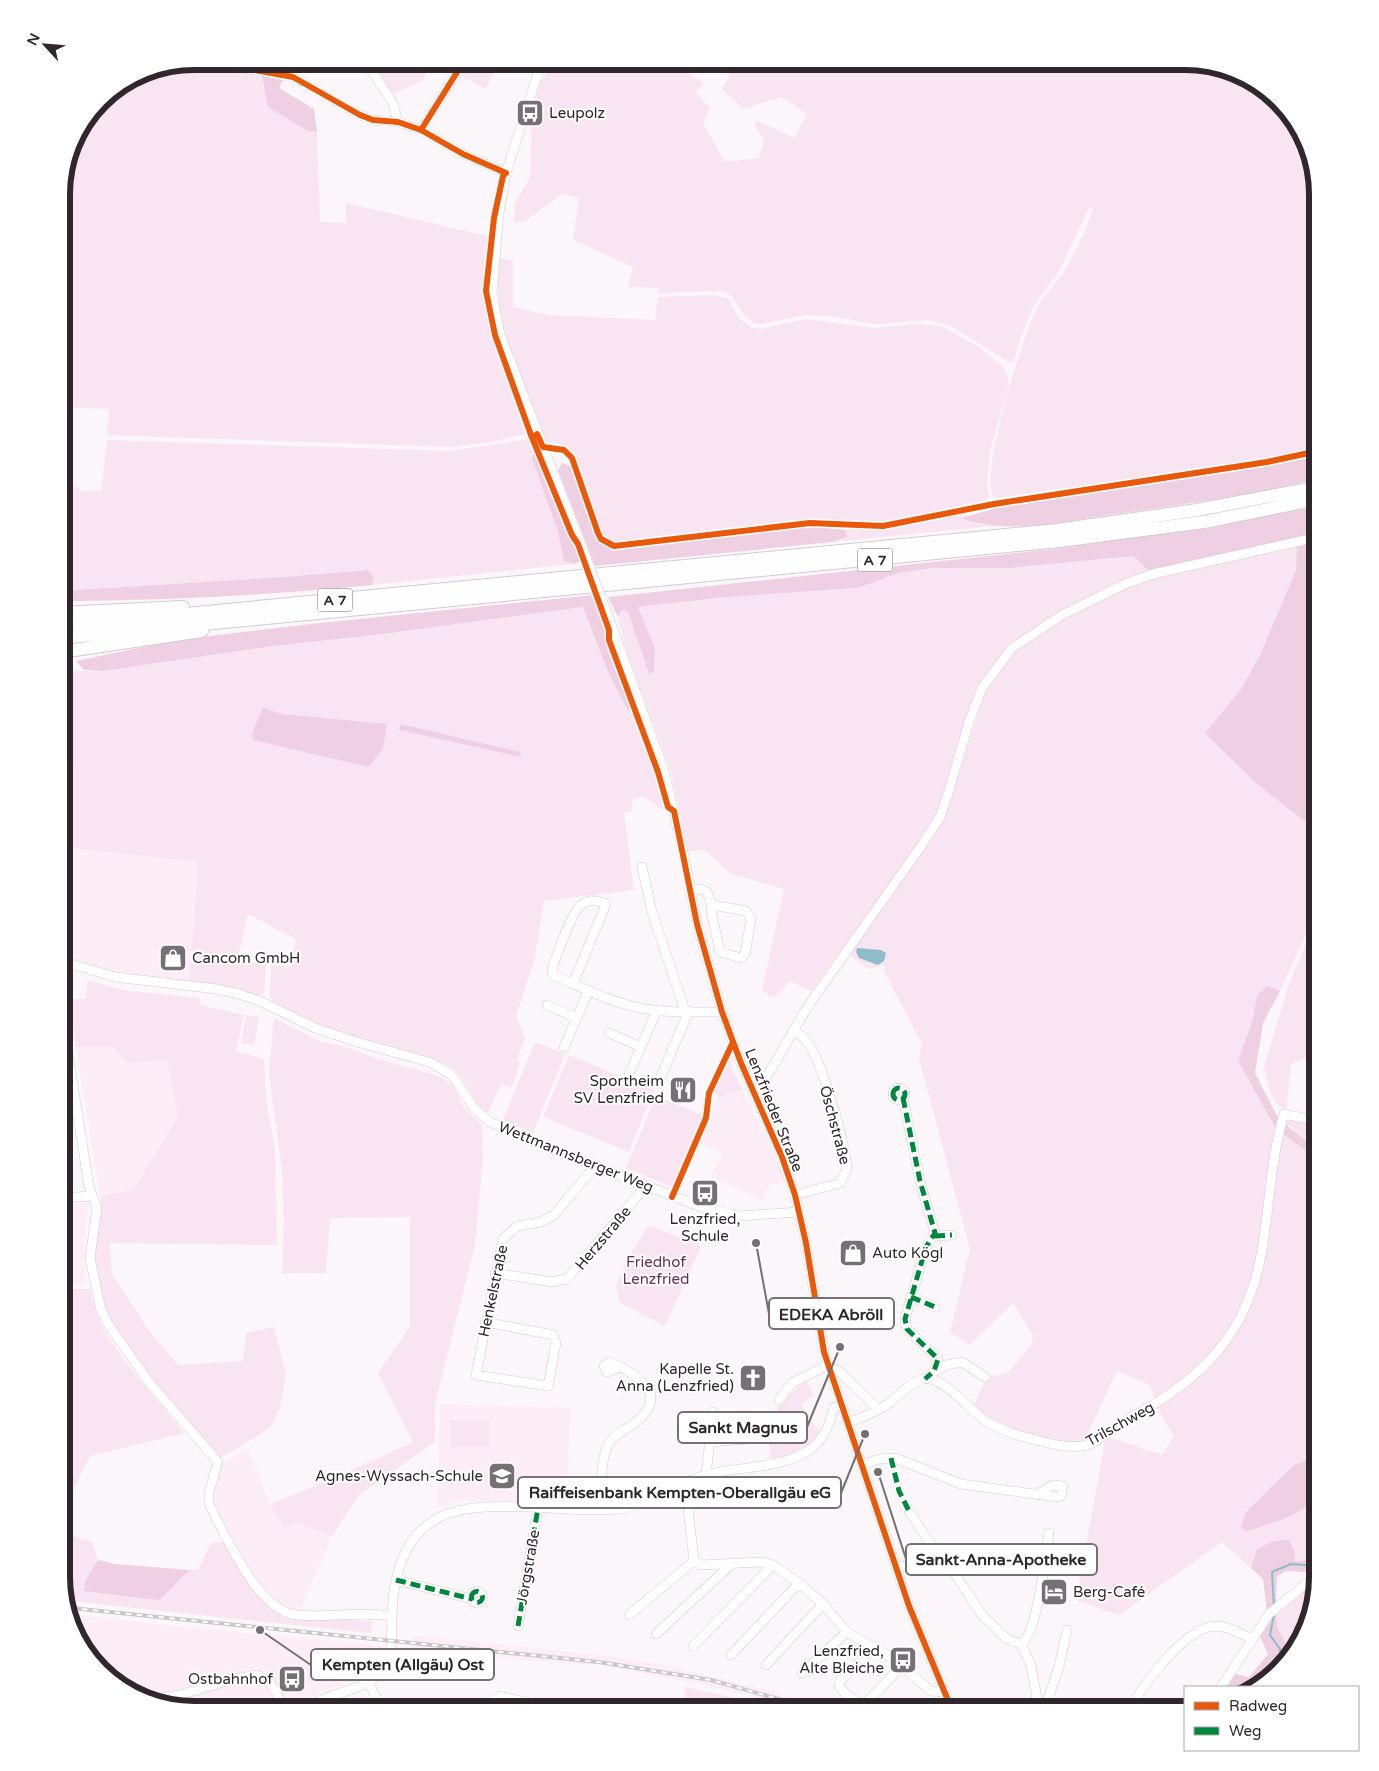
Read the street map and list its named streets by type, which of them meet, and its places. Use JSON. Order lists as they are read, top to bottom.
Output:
{
  "streets": {
    "highway": ["A 7"],
    "street": [
      "Lenzfrieder Straße",
      "Öschstraße",
      "Wettmannsberger Weg",
      "Herzstraße",
      "Henkelstraße",
      "Trilschweg",
      "Jörgstraße"
    ]
  },
  "crossings": [
    ["Lenzfrieder Straße", "Öschstraße"],
    ["Lenzfrieder Straße", "Wettmannsberger Weg"],
    ["Wettmannsberger Weg", "Herzstraße"],
    ["Wettmannsberger Weg", "Henkelstraße"],
    ["Herzstraße", "Henkelstraße"]
  ],
  "parks": ["Friedhof Lenzfried"],
  "places": {
    "bus stop": [
      "Leupolz",
      "Lenzfried, Schule",
      "Lenzfried, Alte Bleiche",
      "Ostbahnhof"
    ],
    "shop": ["Cancom GmbH", "Auto Kögl"],
    "restaurant": ["Sportheim SV Lenzfried"],
    "other": [
      "EDEKA Abröll",
      "Sankt Magnus",
      "Raiffeisenbank Kempten-Oberallgäu eG",
      "Sankt-Anna-Apotheke",
      "Kempten (Allgäu) Ost"
    ],
    "church": ["Kapelle St. Anna (Lenzfried)"],
    "school or university": ["Agnes-Wyssach-Schule"],
    "hotel": ["Berg-Café"]
  },
  "legend": ["Radweg", "Weg"],
  "north": "top left"
}
